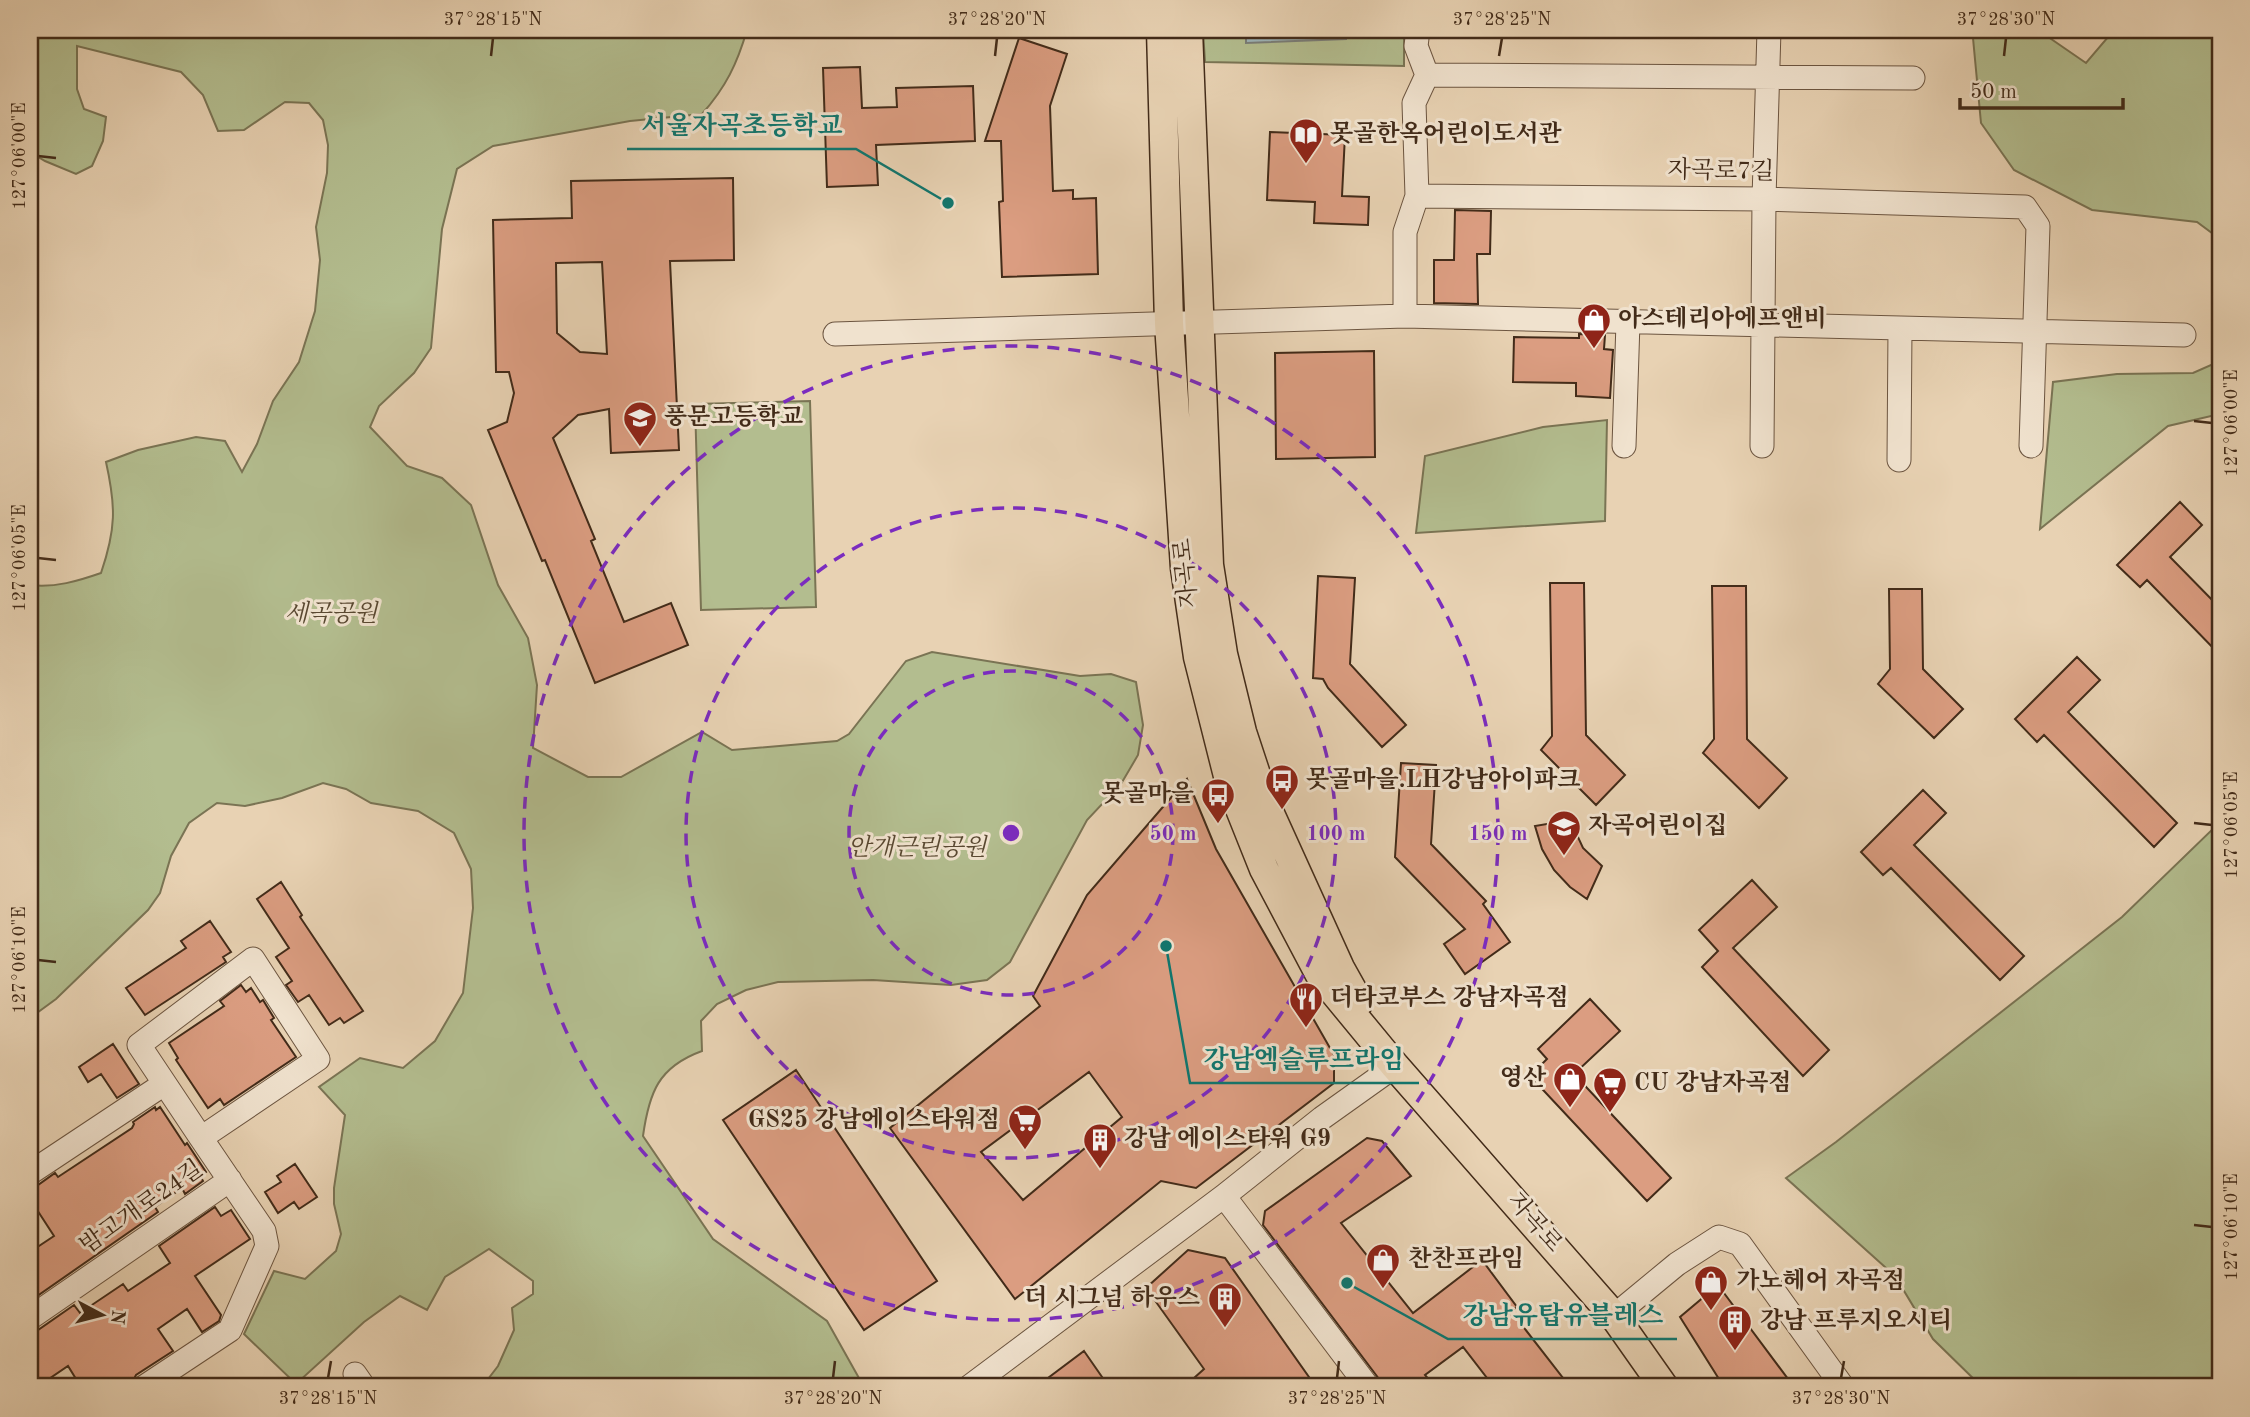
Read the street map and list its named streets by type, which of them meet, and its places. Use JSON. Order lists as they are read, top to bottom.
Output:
{
  "streets": {
    "main road": ["자곡로"],
    "street": ["자곡로7길", "밤고개로24길"]
  },
  "parks": ["세곡공원", "안개근린공원"],
  "places": {
    "library": ["못골한옥어린이도서관"],
    "other": ["서울자곡초등학교", "강남엑슬루프라임", "강남유탑유블레스"],
    "shop": [
      "아스테리아에프앤비",
      "영산",
      "찬찬프라임",
      "가노헤어 자곡점"
    ],
    "school or university": ["풍문고등학교", "자곡어린이집"],
    "bus stop": ["못골마을.LH강남아이파크", "못골마을"],
    "restaurant": ["더타코부스 강남자곡점"],
    "supermarket": ["CU 강남자곡점", "GS25 강남에이스타워점"],
    "building": ["강남 에이스타워 G9", "더 시그넘 하우스", "강남 프루지오시티"]
  },
  "scale_bar": "50 m",
  "north": "right",
  "coordinates": [
    "37°28'15\"N",
    "37°28'20\"N",
    "37°28'25\"N",
    "37°28'30\"N",
    "127°06'00\"E",
    "127°06'05\"E",
    "127°06'10\"E"
  ],
  "rings": ["50 m", "100 m", "150 m"]
}
